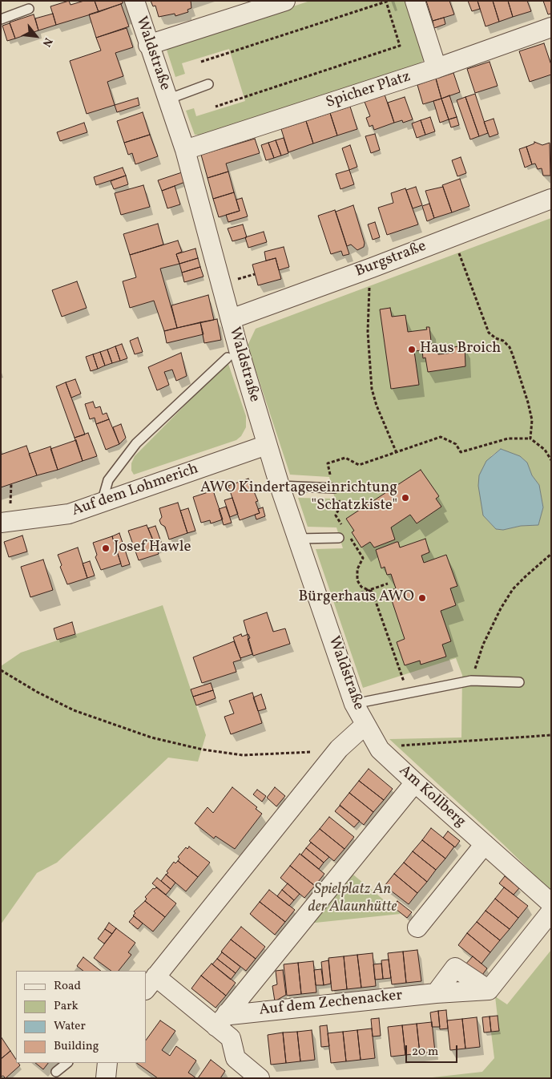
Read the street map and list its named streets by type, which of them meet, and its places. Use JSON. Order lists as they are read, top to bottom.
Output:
{
  "streets": {
    "street": [
      "Waldstraße",
      "Spicher Platz",
      "Burgstraße",
      "Auf dem Lohmerich",
      "Am Kollberg",
      "Auf dem Zechenacker"
    ]
  },
  "crossings": [
    ["Waldstraße", "Spicher Platz"],
    ["Waldstraße", "Burgstraße"],
    ["Waldstraße", "Auf dem Lohmerich"],
    ["Waldstraße", "Am Kollberg"]
  ],
  "parks": ["Spielplatz An der Alaunhütte"],
  "places": [
    "Haus Broich",
    "AWO Kindertageseinrichtung \"Schatzkiste\"",
    "Josef Hawle",
    "Bürgerhaus AWO"
  ],
  "legend": [
    "Road",
    "Park",
    "Water",
    "Building"
  ],
  "scale_bar": "20 m",
  "north": "bottom right"
}
